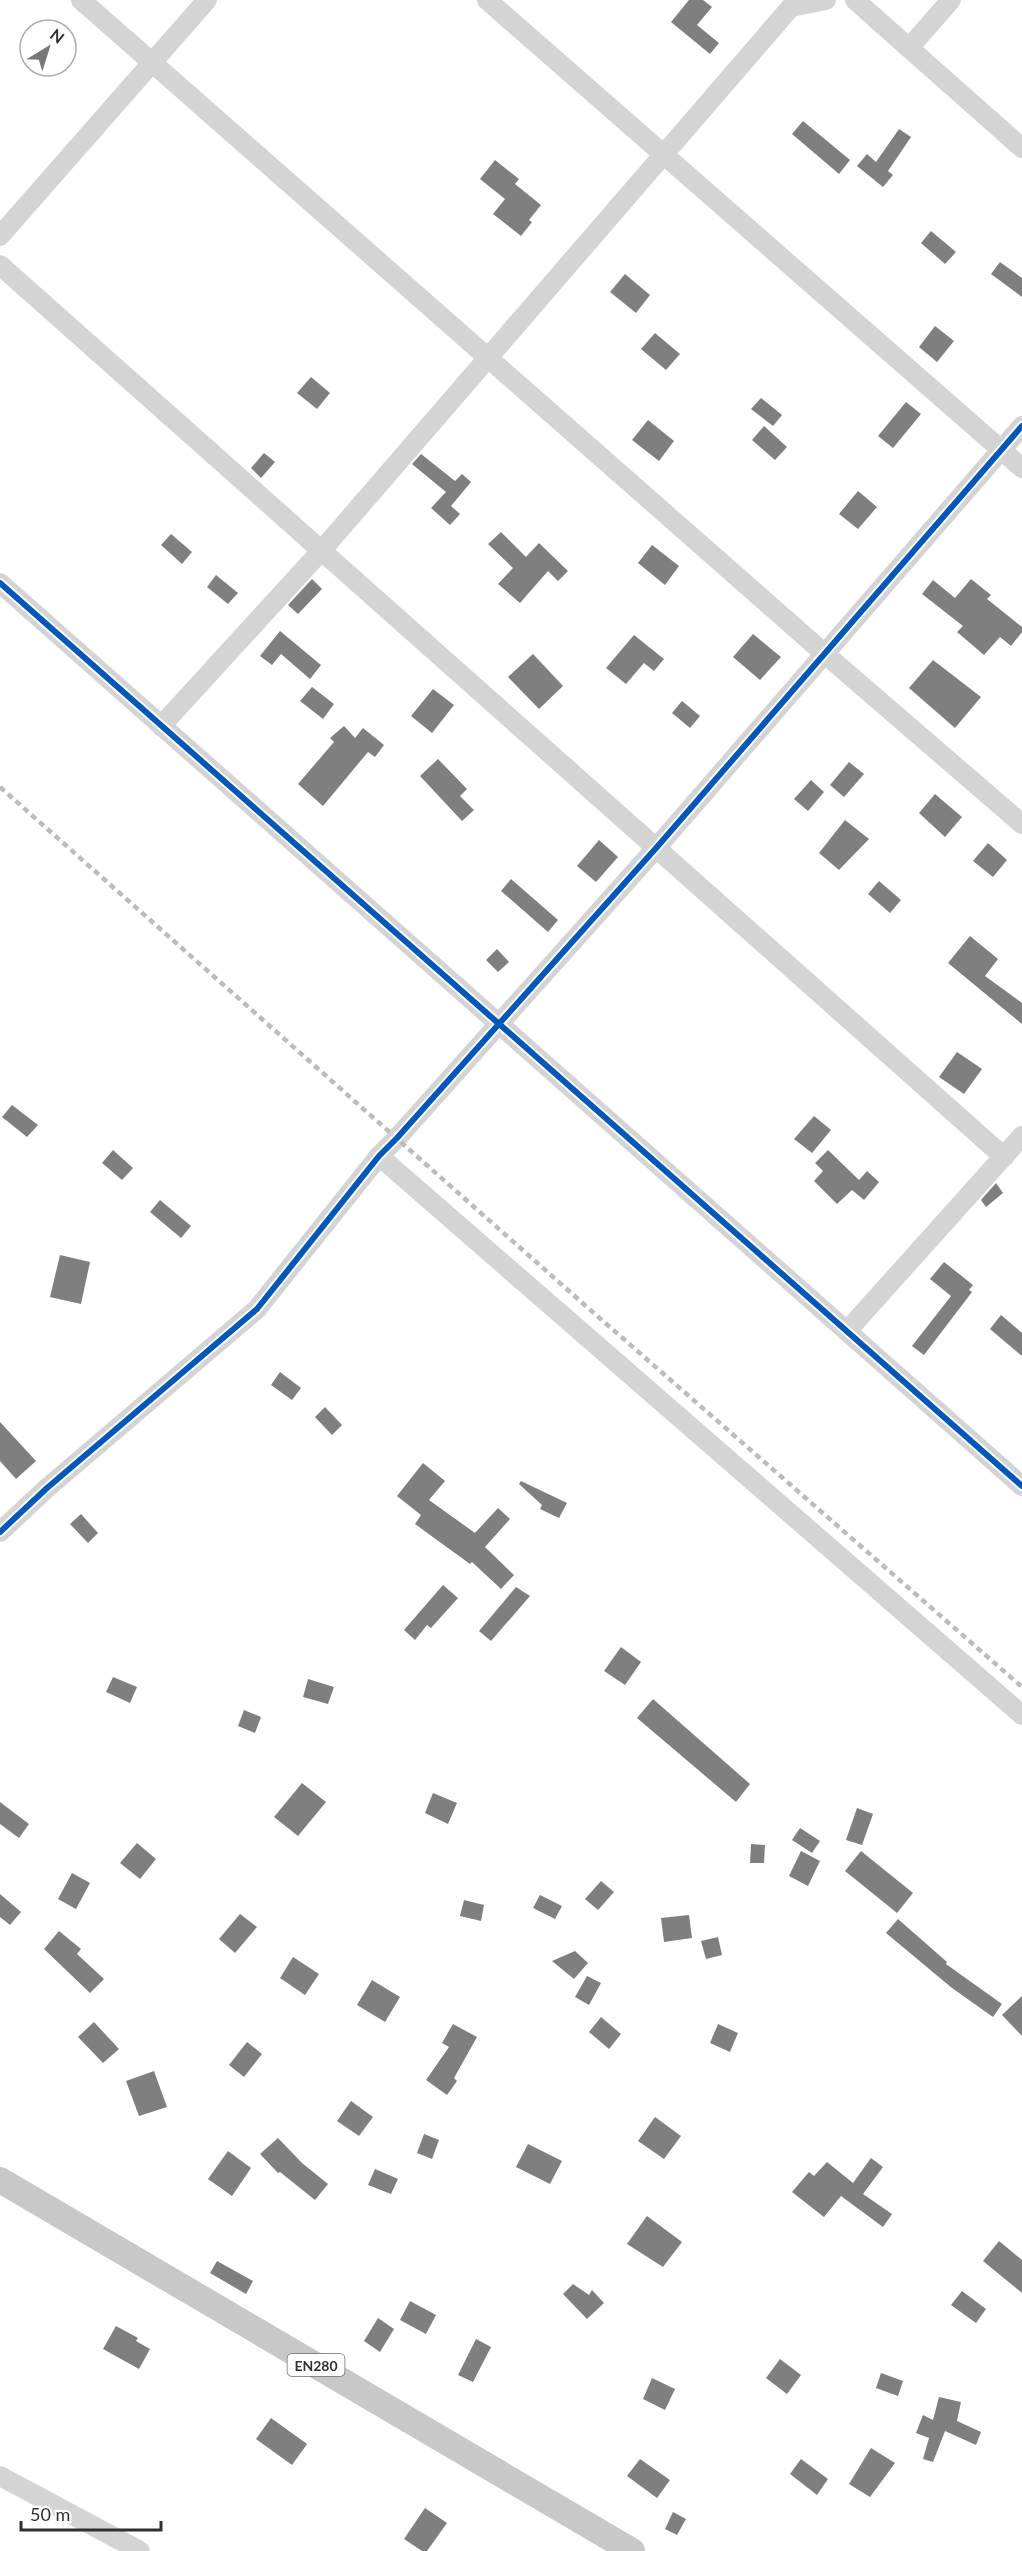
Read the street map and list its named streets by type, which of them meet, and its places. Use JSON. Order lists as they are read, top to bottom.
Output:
{
  "streets": {
    "main road": ["EN280"]
  },
  "scale_bar": "50 m",
  "north": "top right"
}
